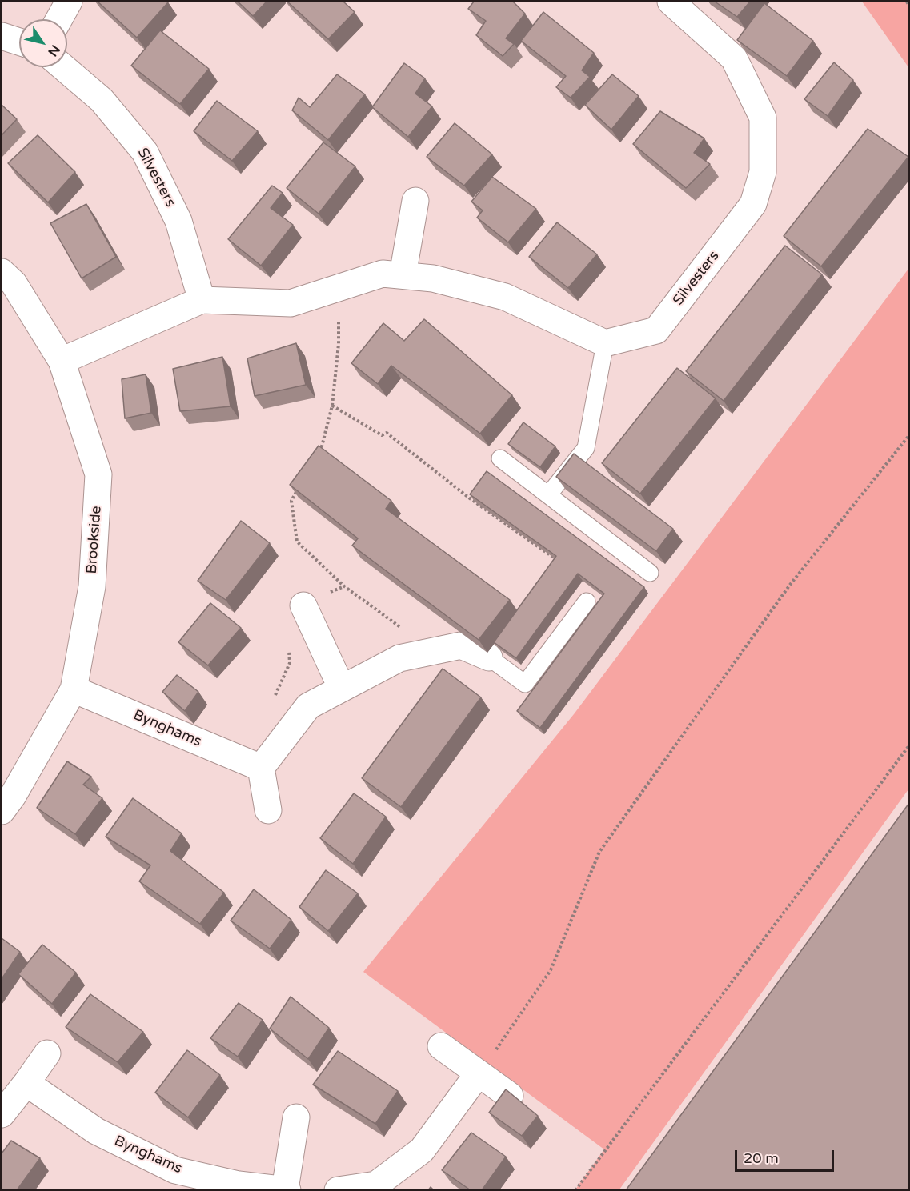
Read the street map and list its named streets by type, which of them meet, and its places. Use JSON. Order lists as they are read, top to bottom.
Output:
{
  "streets": {
    "street": ["Silvesters", "Brookside", "Bynghams"]
  },
  "crossings": [
    ["Brookside", "Bynghams"]
  ],
  "scale_bar": "20 m",
  "north": "bottom right"
}
